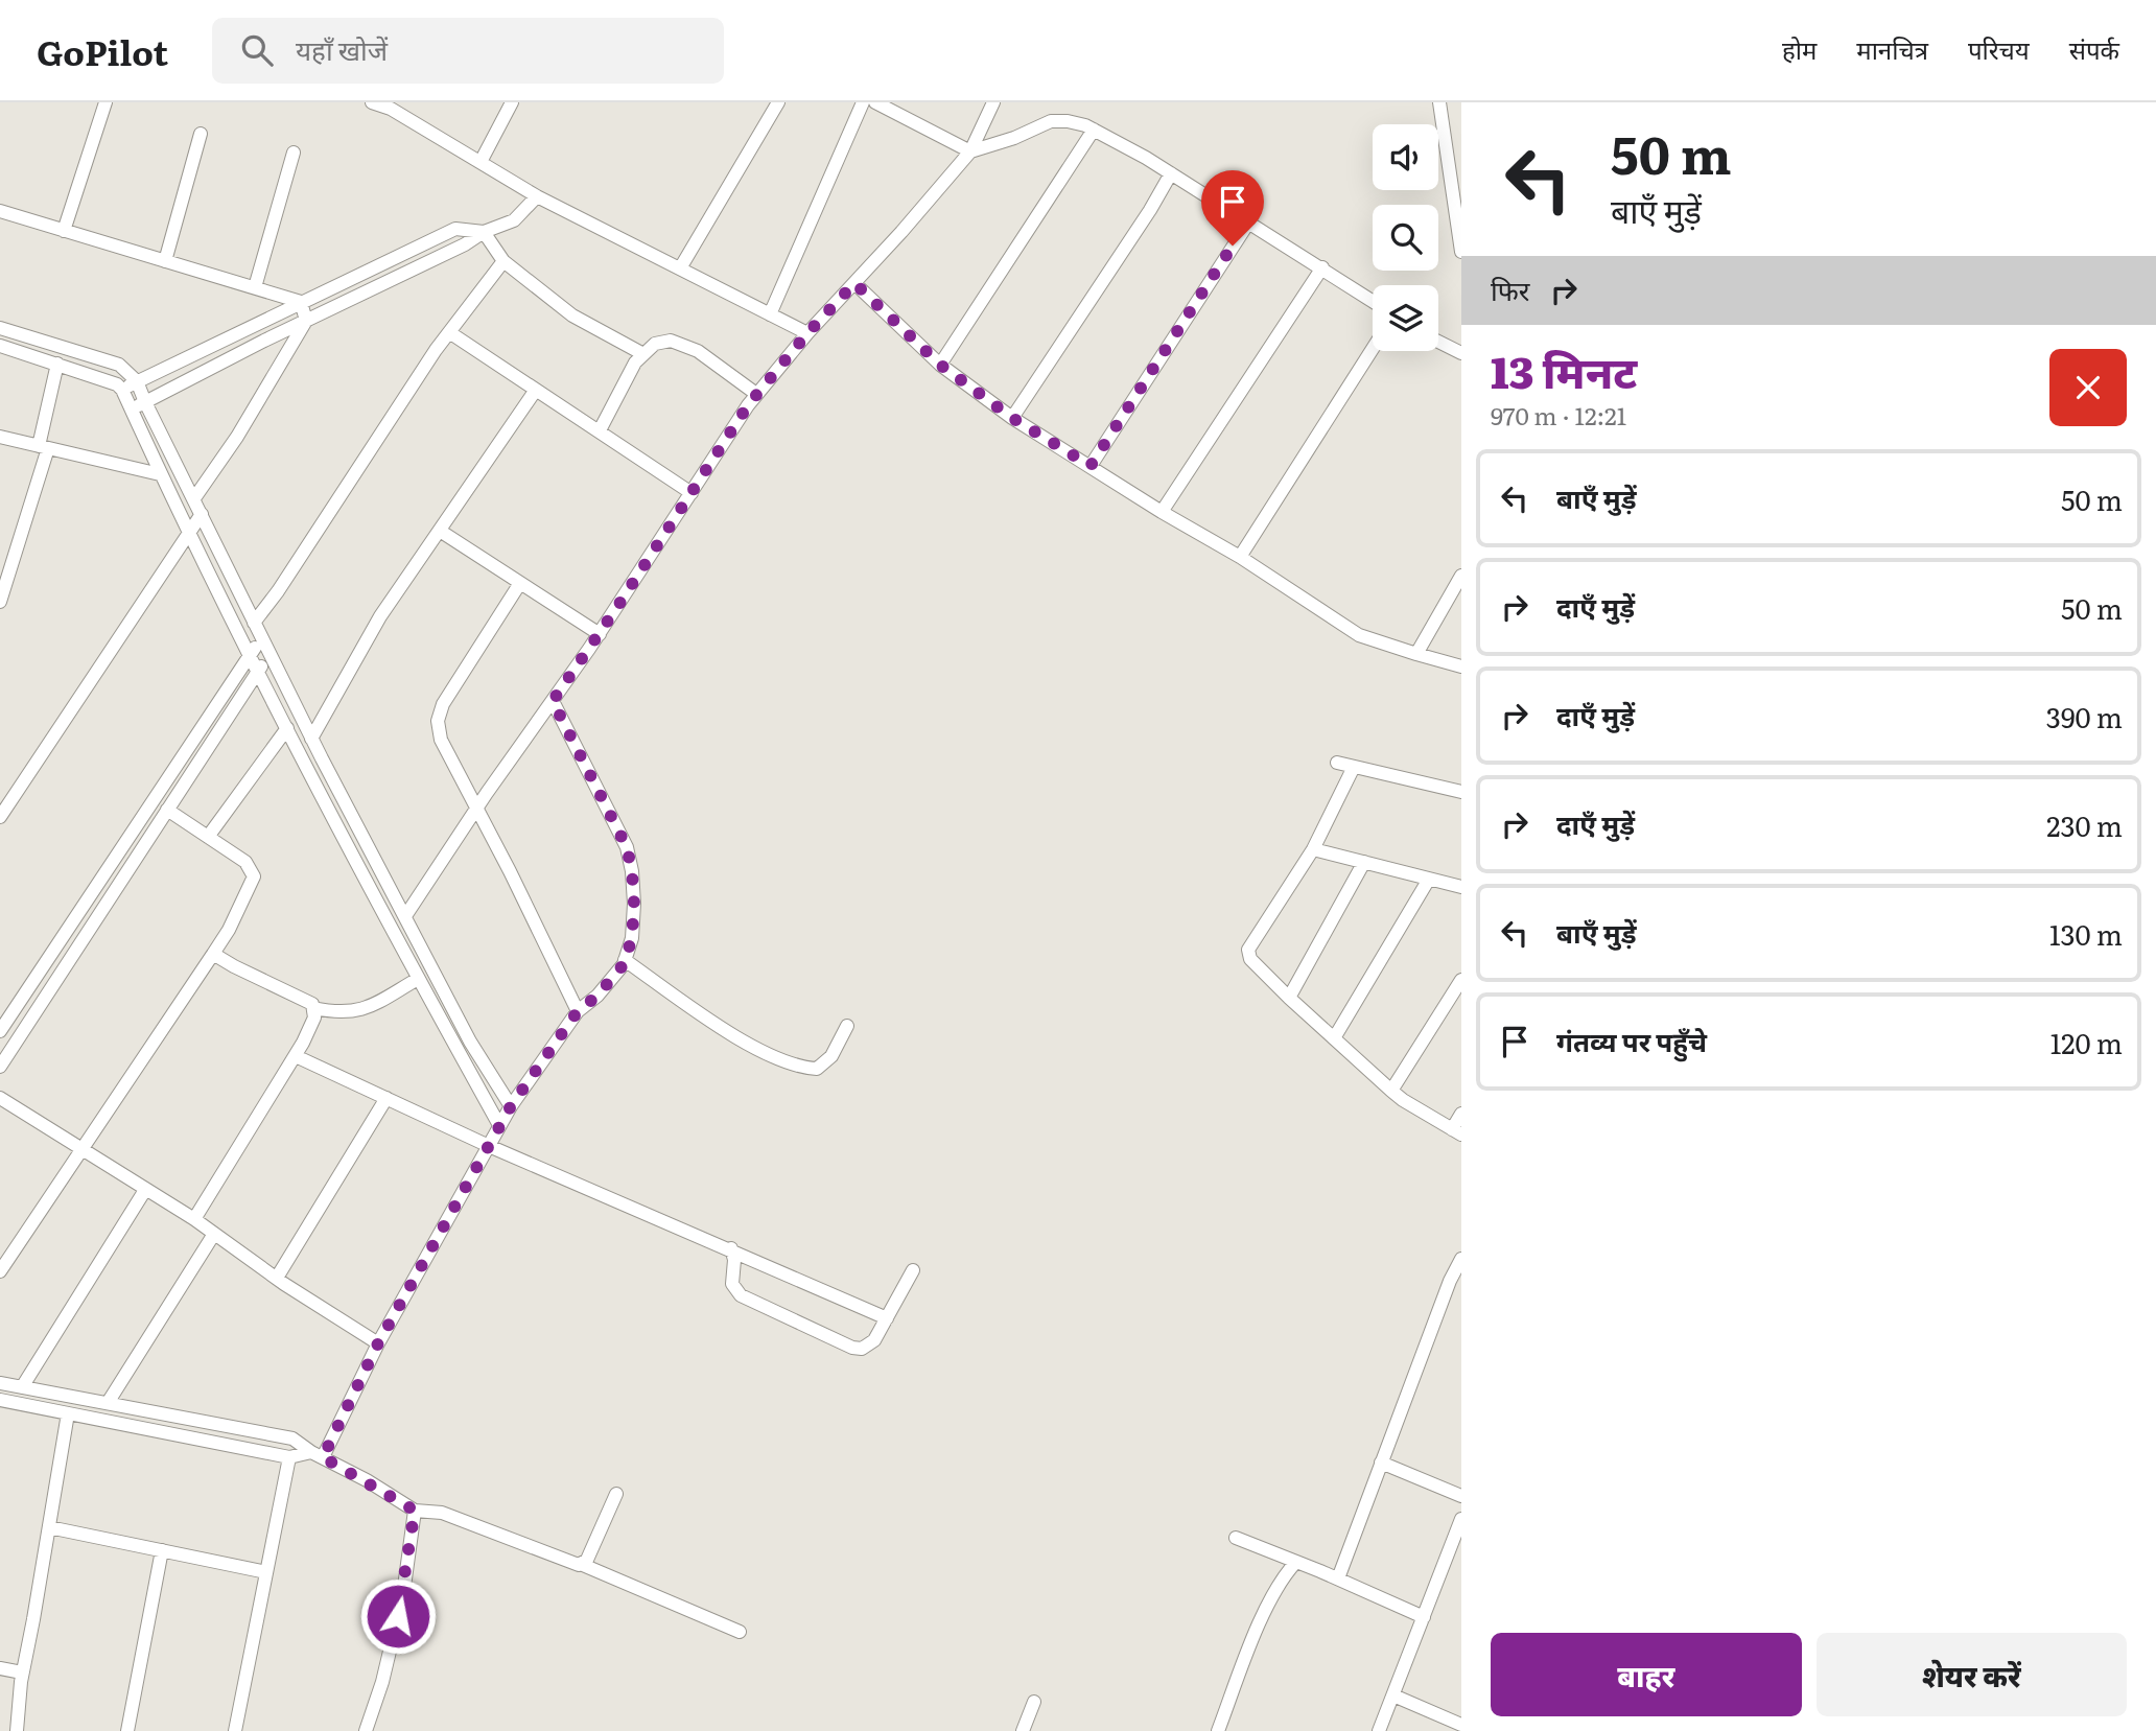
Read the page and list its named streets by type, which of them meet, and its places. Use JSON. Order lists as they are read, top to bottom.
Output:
{
  "page": {
    "header": "GoPilot",
    "search": "यहाँ खोजें",
    "nav": [
      "होम",
      "मानचित्र",
      "परिचय",
      "संपर्क"
    ],
    "turn": ["50 m", "बाएँ मुड़ें"],
    "then": "फिर",
    "heading": ["13 मिनट", "970 m · 12:21"],
    "list": [
      {
        "name": "बाएँ मुड़ें",
        "value": "50 m"
      },
      {
        "name": "दाएँ मुड़ें",
        "value": "50 m"
      },
      {
        "name": "दाएँ मुड़ें",
        "value": "390 m"
      },
      {
        "name": "दाएँ मुड़ें",
        "value": "230 m"
      },
      {
        "name": "बाएँ मुड़ें",
        "value": "130 m"
      },
      {
        "name": "गंतव्य पर पहुँचे",
        "value": "120 m"
      }
    ],
    "buttons": ["बाहर", "शेयर करें"]
  }
}
